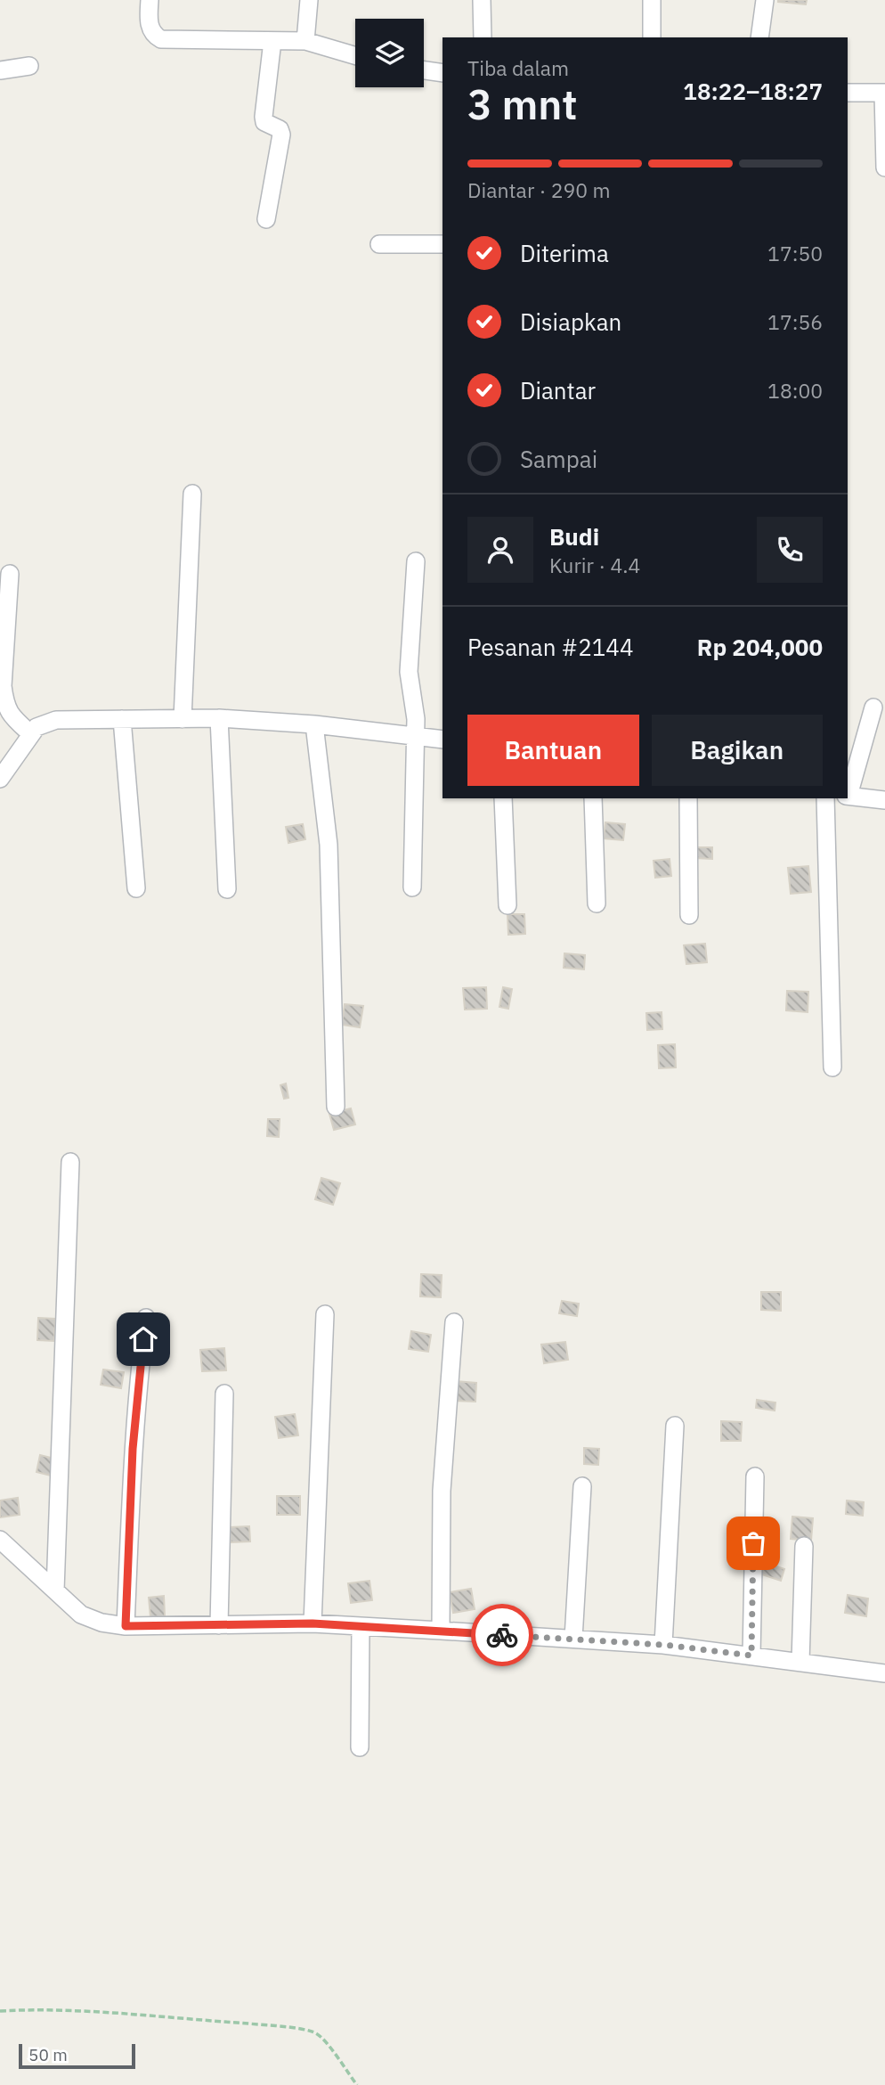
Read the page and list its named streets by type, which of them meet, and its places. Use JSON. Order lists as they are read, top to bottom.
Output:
{
  "scale_bar": "50 m",
  "page": {
    "heading": ["3 mnt", "Tiba dalam", "18:22–18:27"],
    "panel": [
      "Budi",
      "Kurir · 4.4",
      "Pesanan #2144",
      "Rp 204,000"
    ],
    "bar": "Diantar · 290 m",
    "list": [
      ["Diterima", "17:50"],
      ["Disiapkan", "17:56"],
      ["Diantar", "18:00"],
      "Sampai"
    ],
    "buttons": ["Bantuan", "Bagikan"],
    "scale": "50 m"
  }
}
